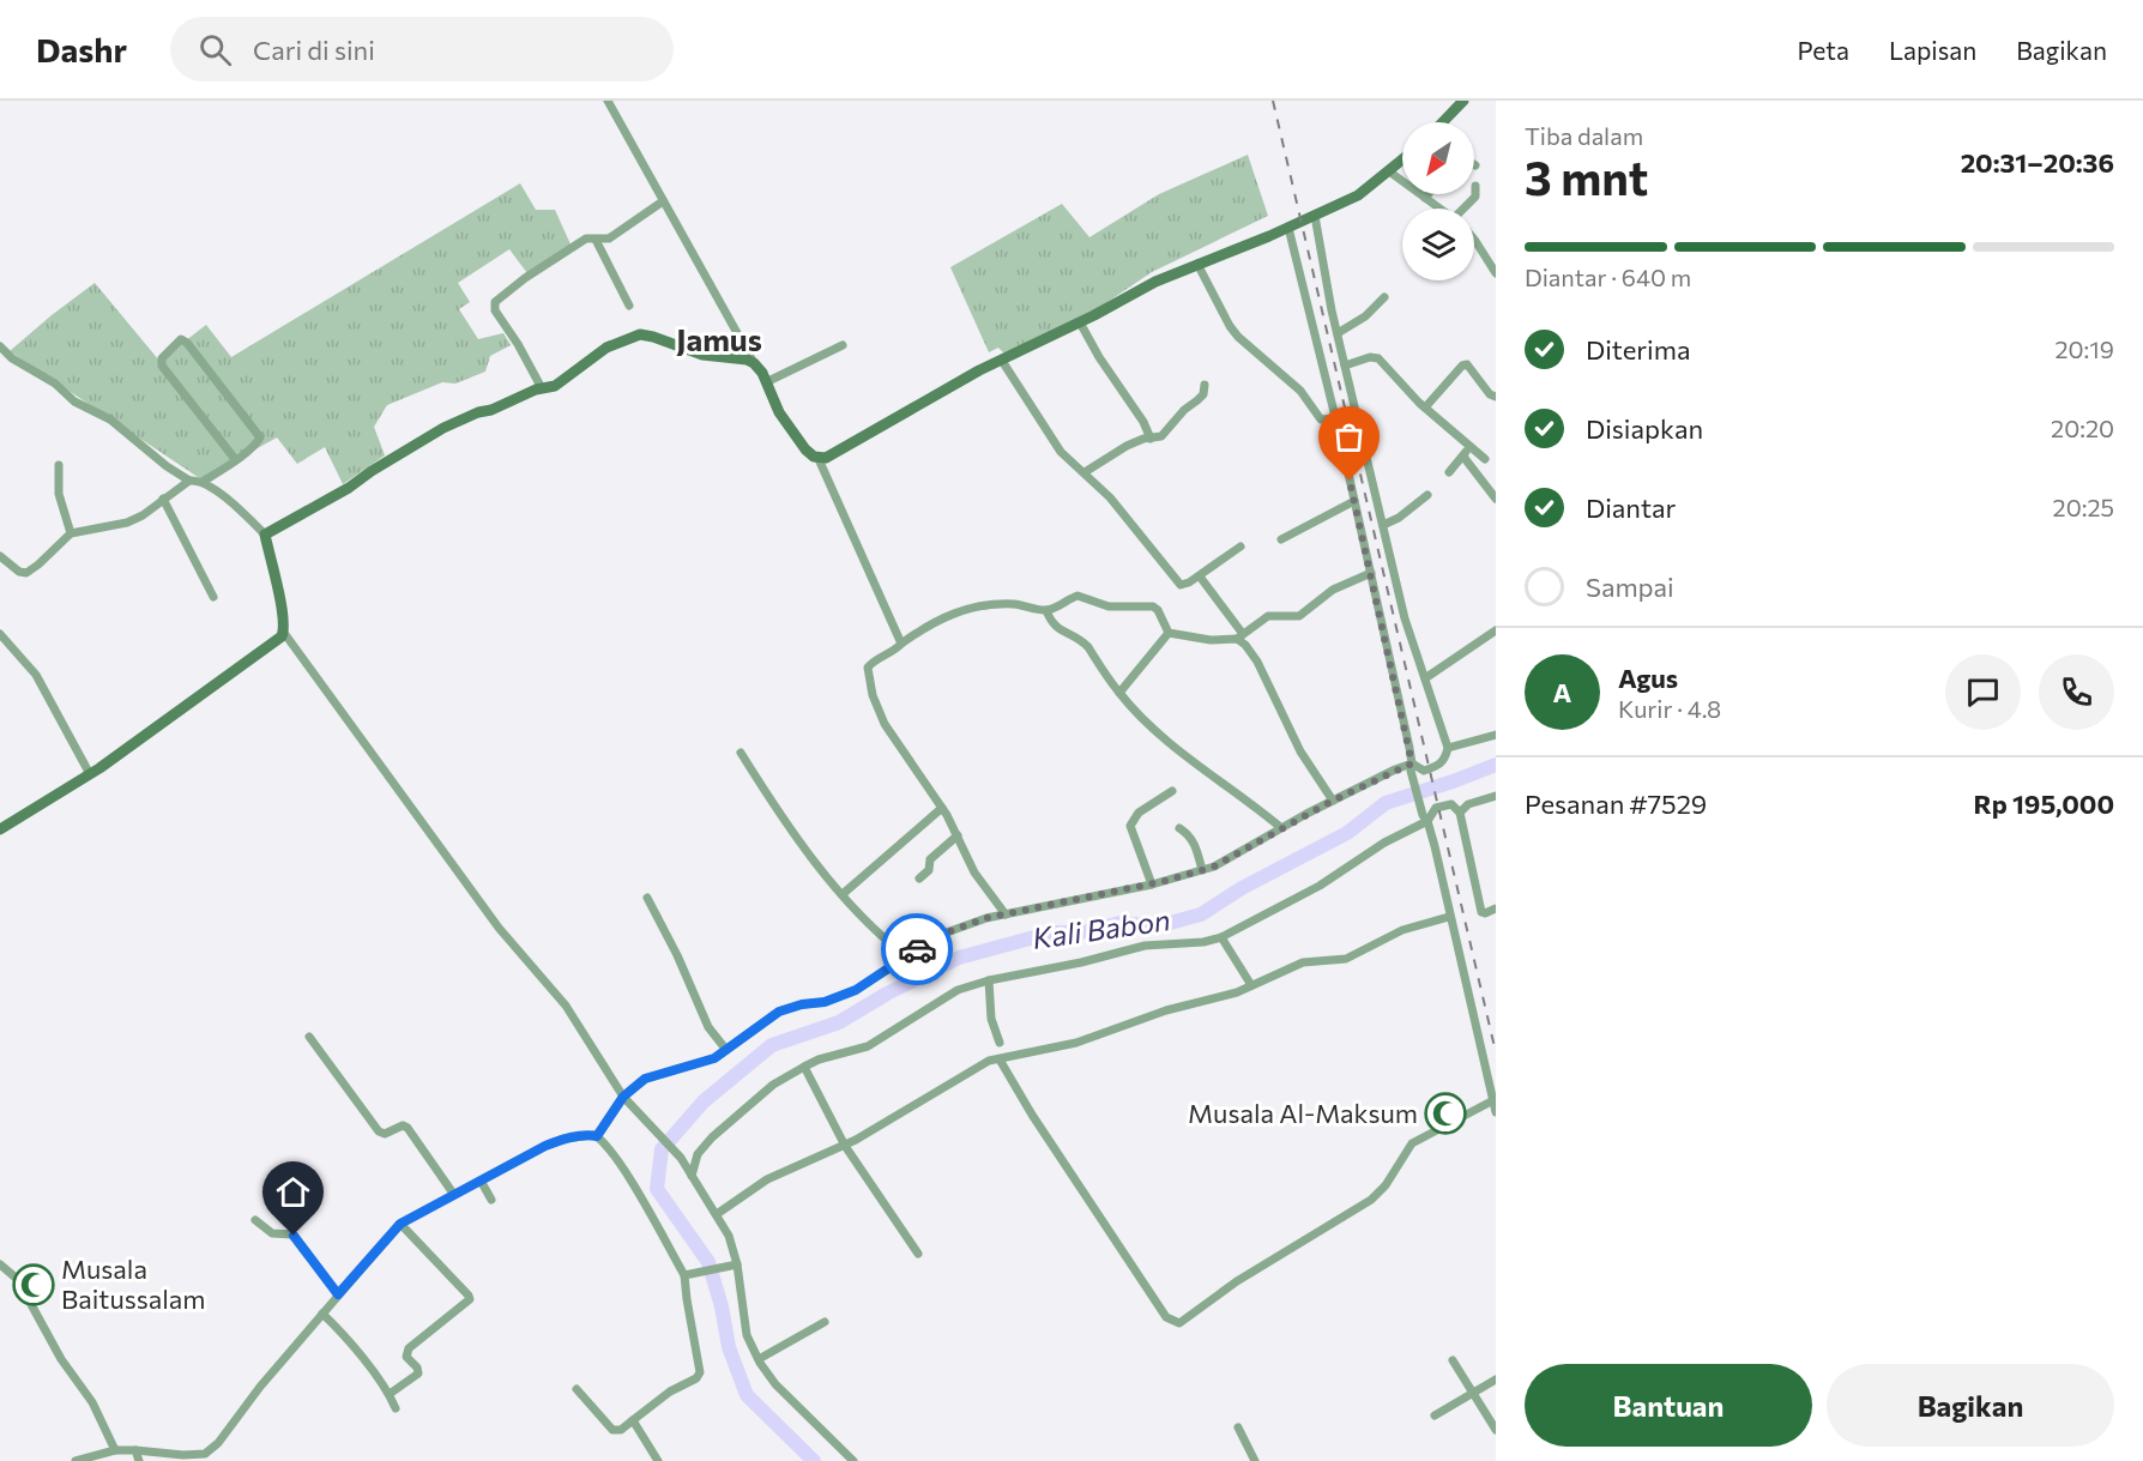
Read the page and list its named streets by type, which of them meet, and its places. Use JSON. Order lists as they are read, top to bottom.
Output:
{
  "districts": ["Jamus"],
  "water": ["Kali Babon"],
  "places": {
    "mosque": ["Musala Al-Maksum", "Musala Baitussalam"]
  },
  "north": "bottom left",
  "page": {
    "header": "Dashr",
    "search": "Cari di sini",
    "nav": ["Peta", "Lapisan", "Bagikan"],
    "heading": ["3 mnt", "Tiba dalam", "20:31–20:36"],
    "panel": [
      "Agus",
      "Kurir · 4.8",
      "Pesanan #7529",
      "Rp 195,000"
    ],
    "bar": "Diantar · 640 m",
    "list": [
      ["Diterima", "20:19"],
      ["Disiapkan", "20:20"],
      ["Diantar", "20:25"],
      "Sampai"
    ],
    "round": "A",
    "buttons": ["Bantuan", "Bagikan"]
  }
}
